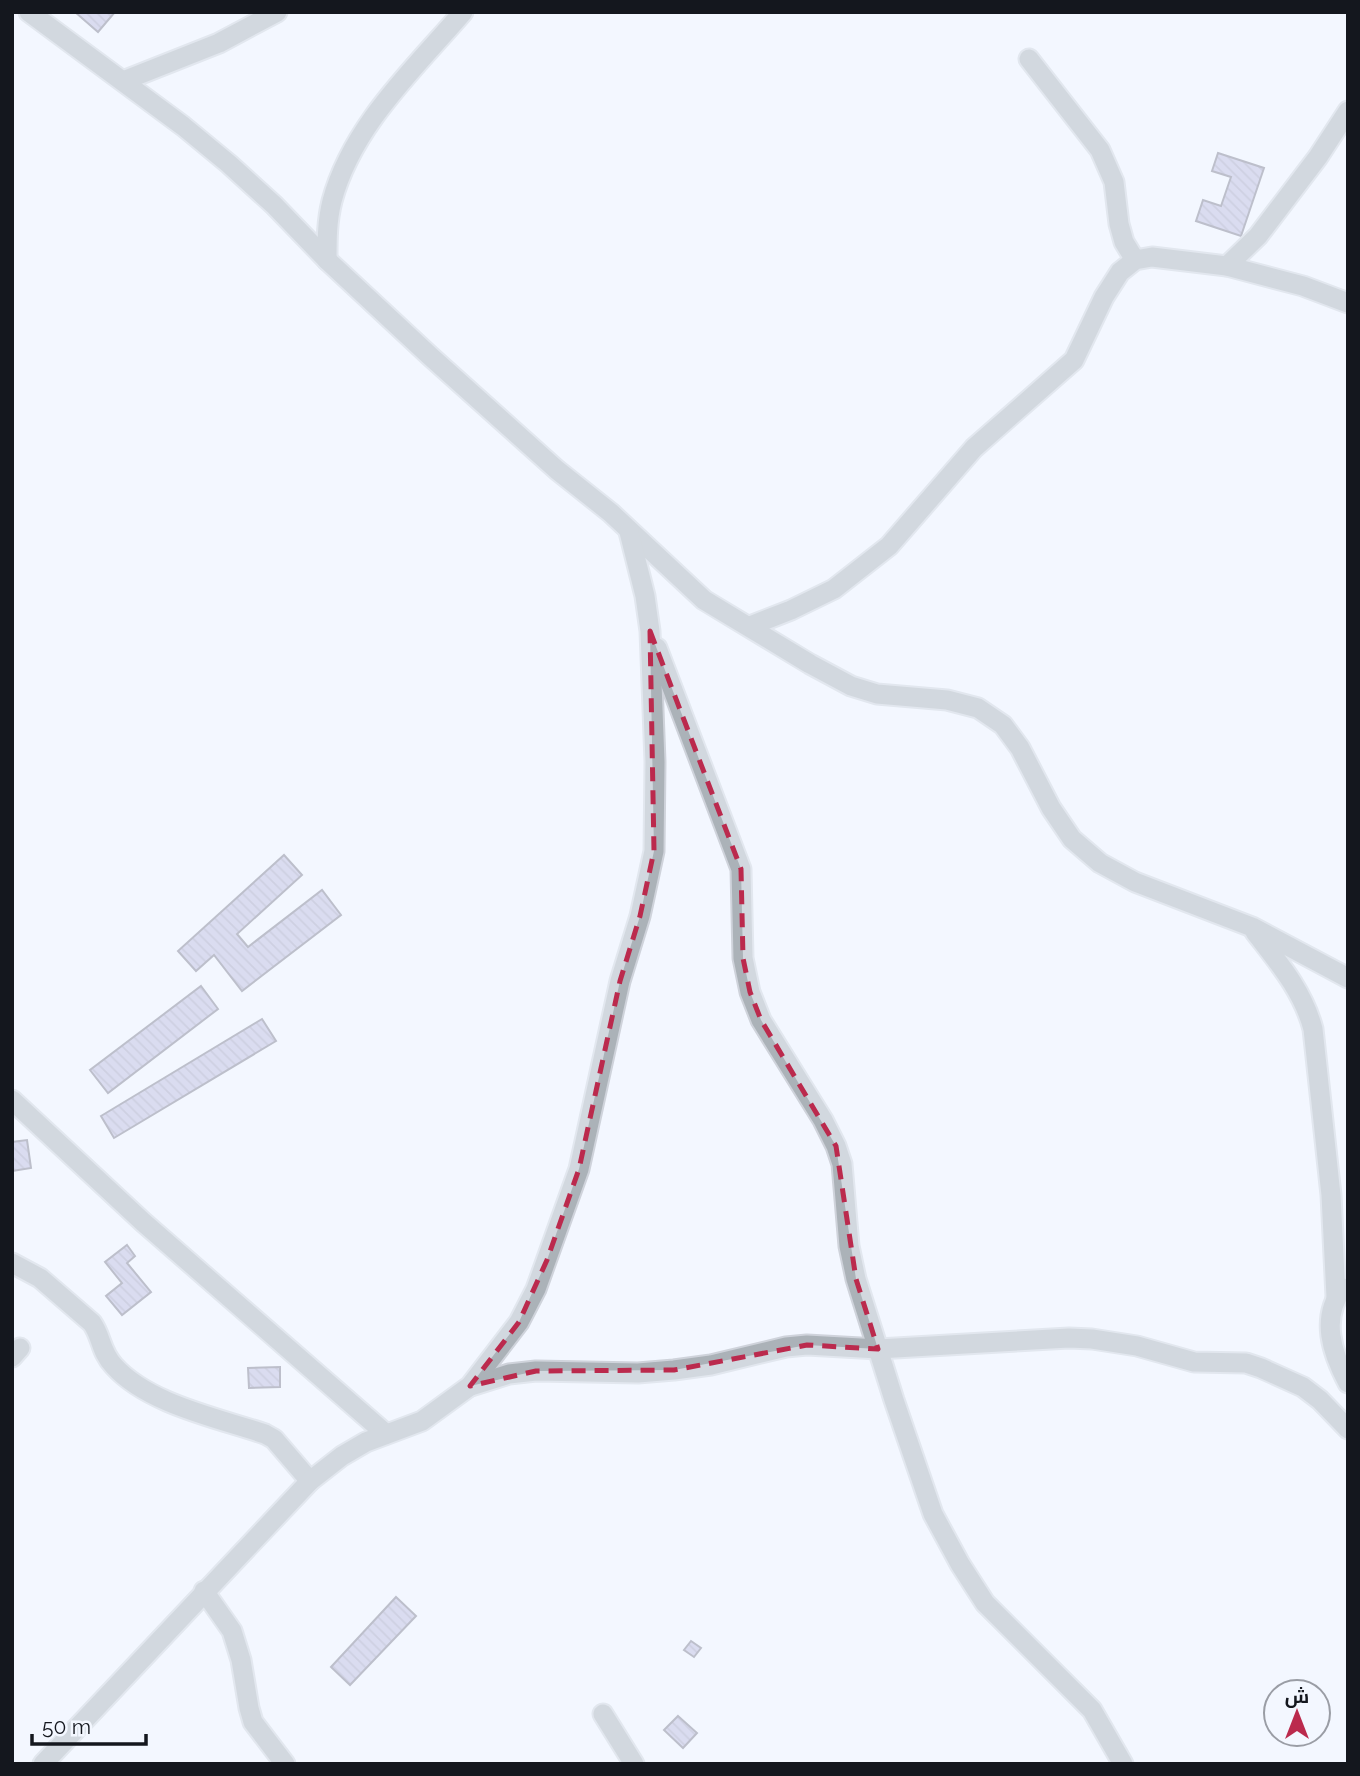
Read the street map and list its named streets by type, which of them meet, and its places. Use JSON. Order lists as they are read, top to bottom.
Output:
{
  "scale_bar": "50 m",
  "north": "top"
}
